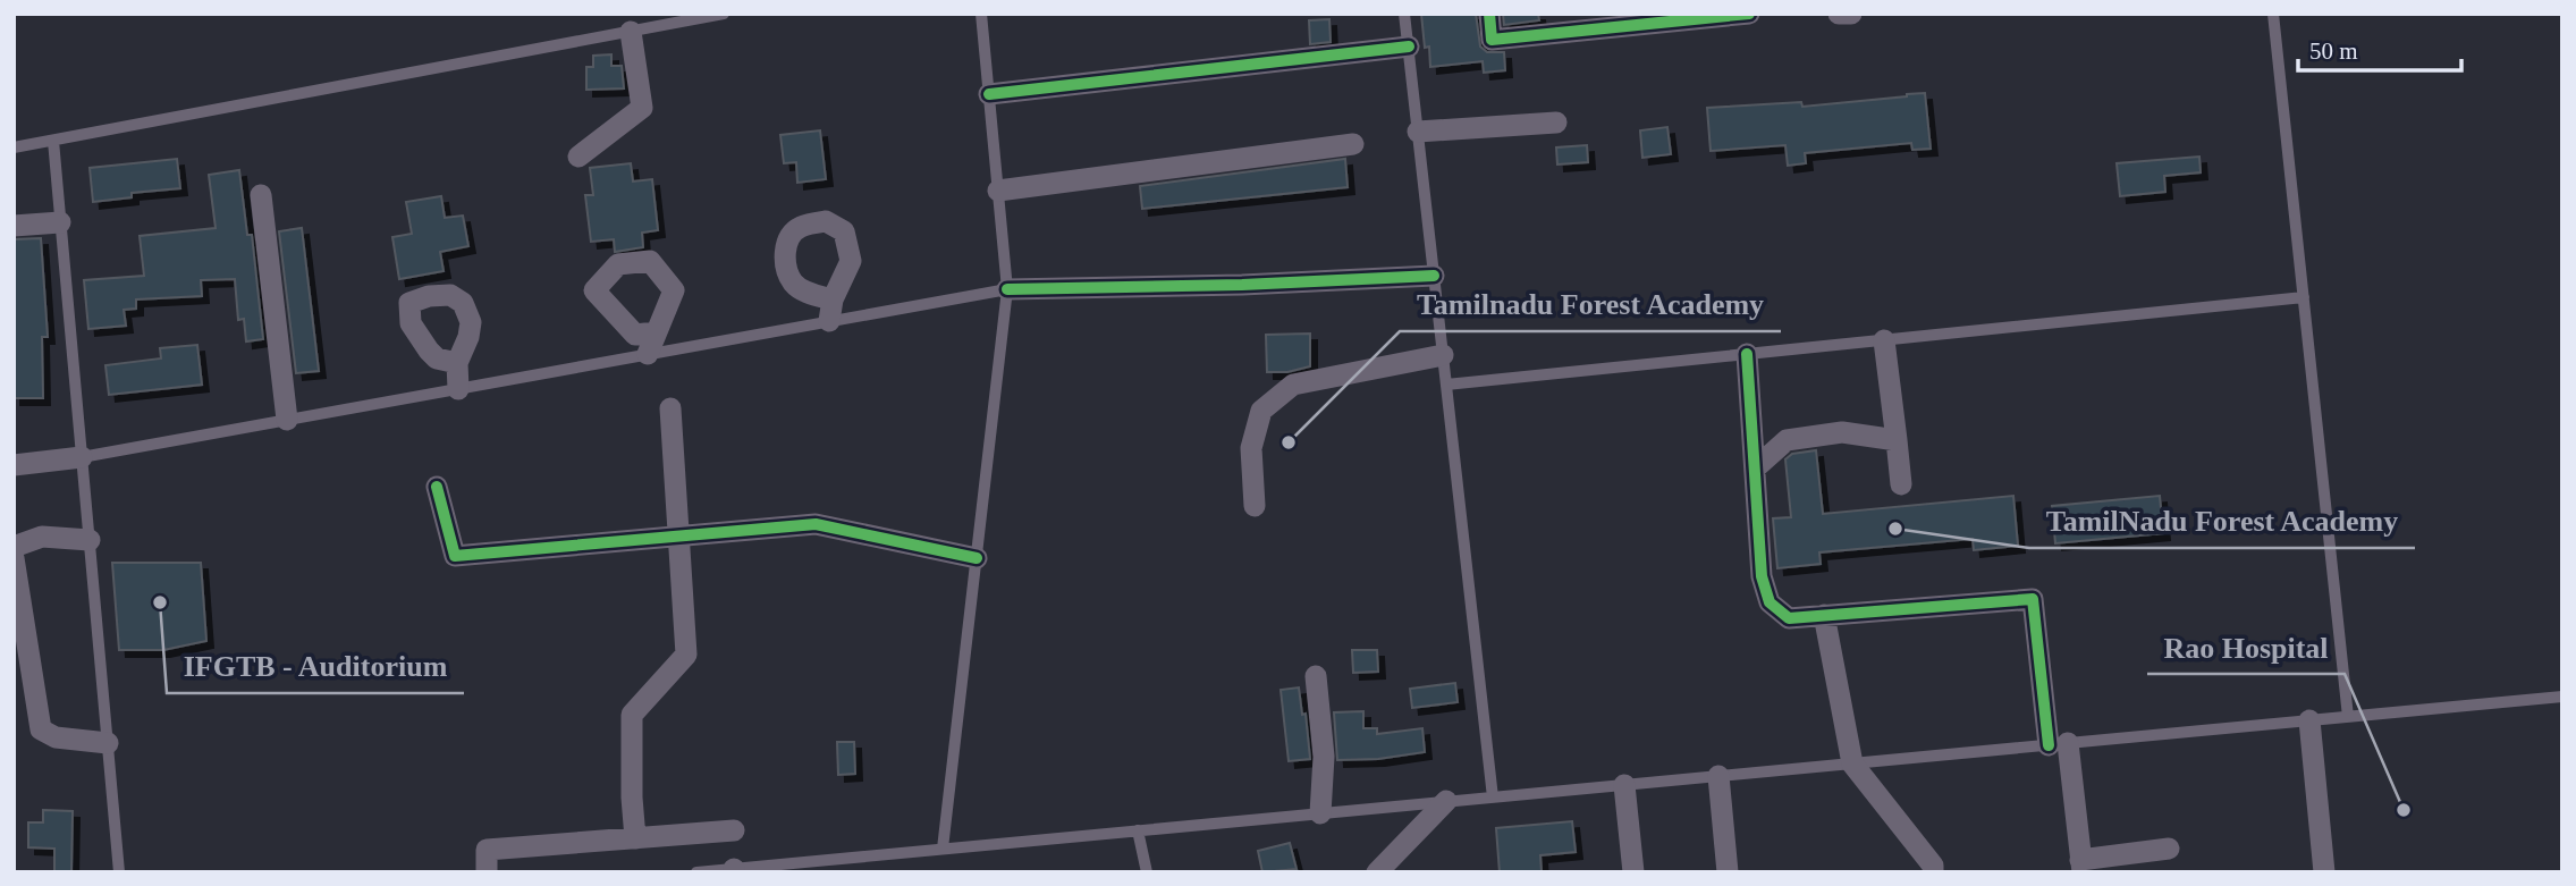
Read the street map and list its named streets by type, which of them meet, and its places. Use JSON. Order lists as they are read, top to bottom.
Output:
{
  "places": [
    "Tamilnadu Forest Academy",
    "TamilNadu Forest Academy",
    "IFGTB - Auditorium",
    "Rao Hospital"
  ],
  "scale_bar": "50 m"
}
